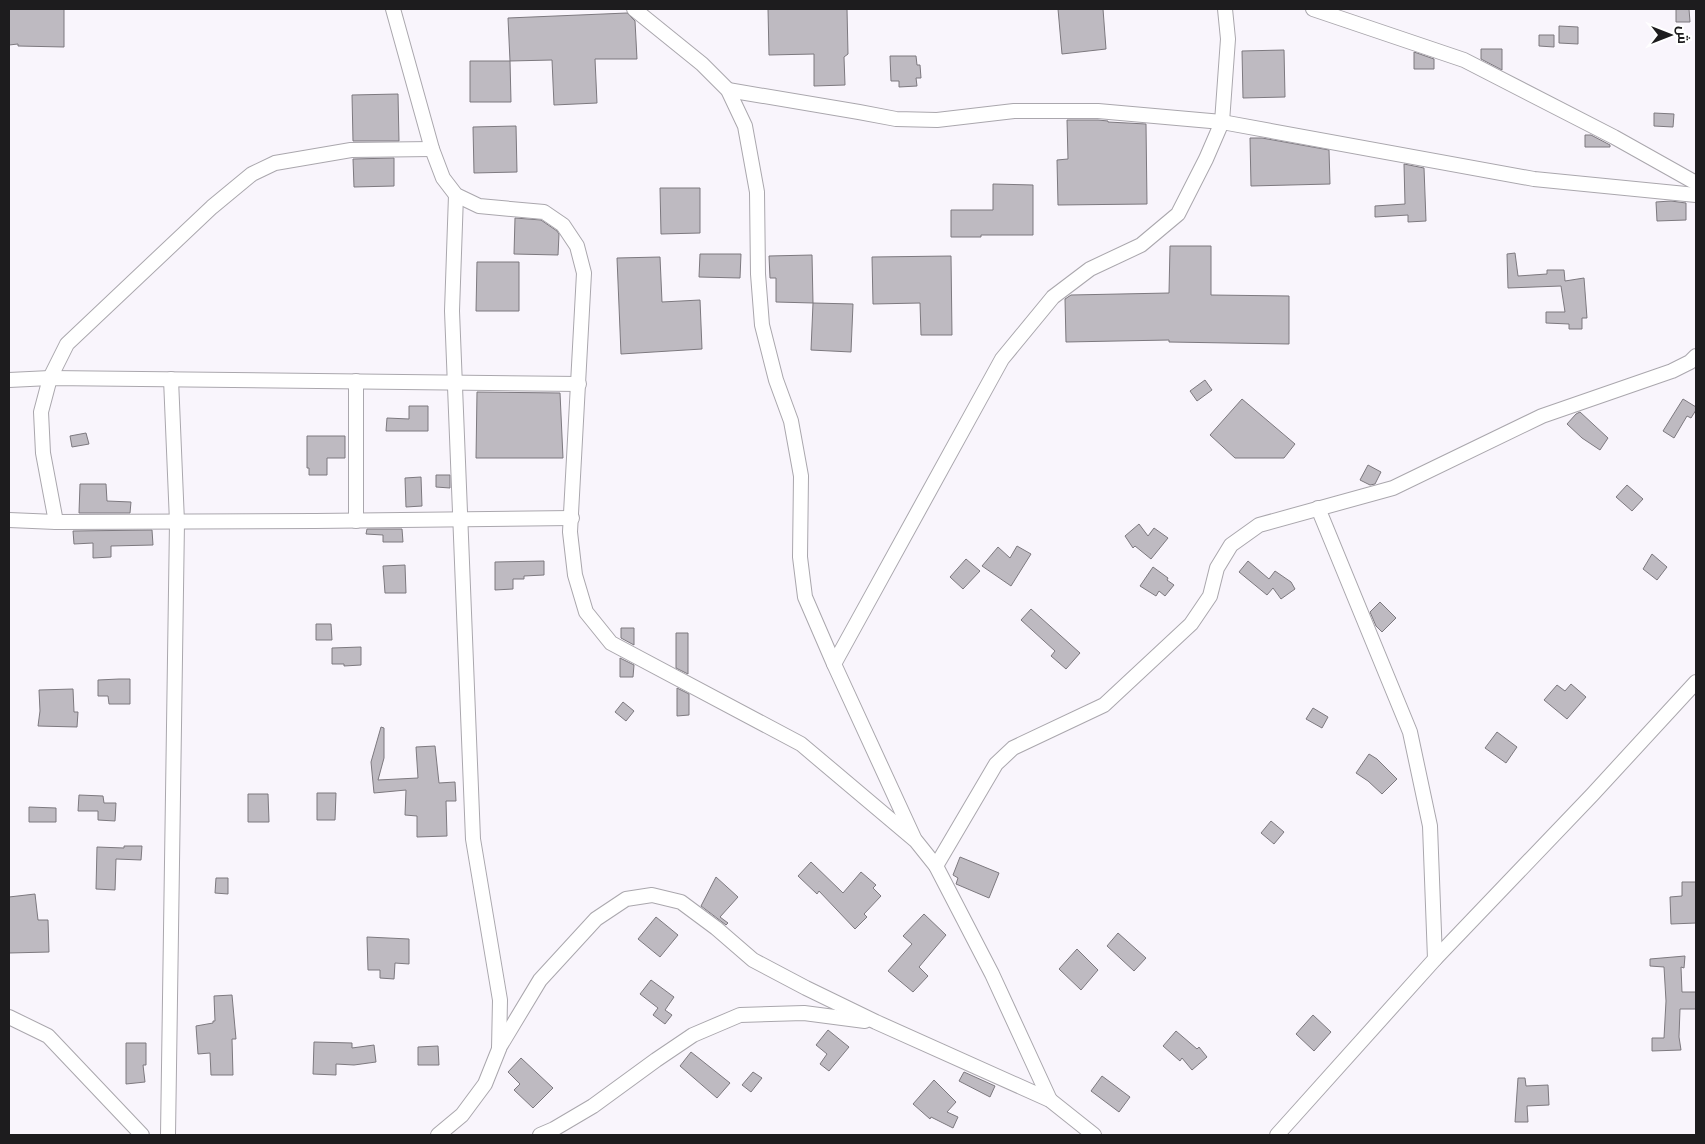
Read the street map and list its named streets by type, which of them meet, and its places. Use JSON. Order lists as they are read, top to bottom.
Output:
{
  "north": "right"
}
